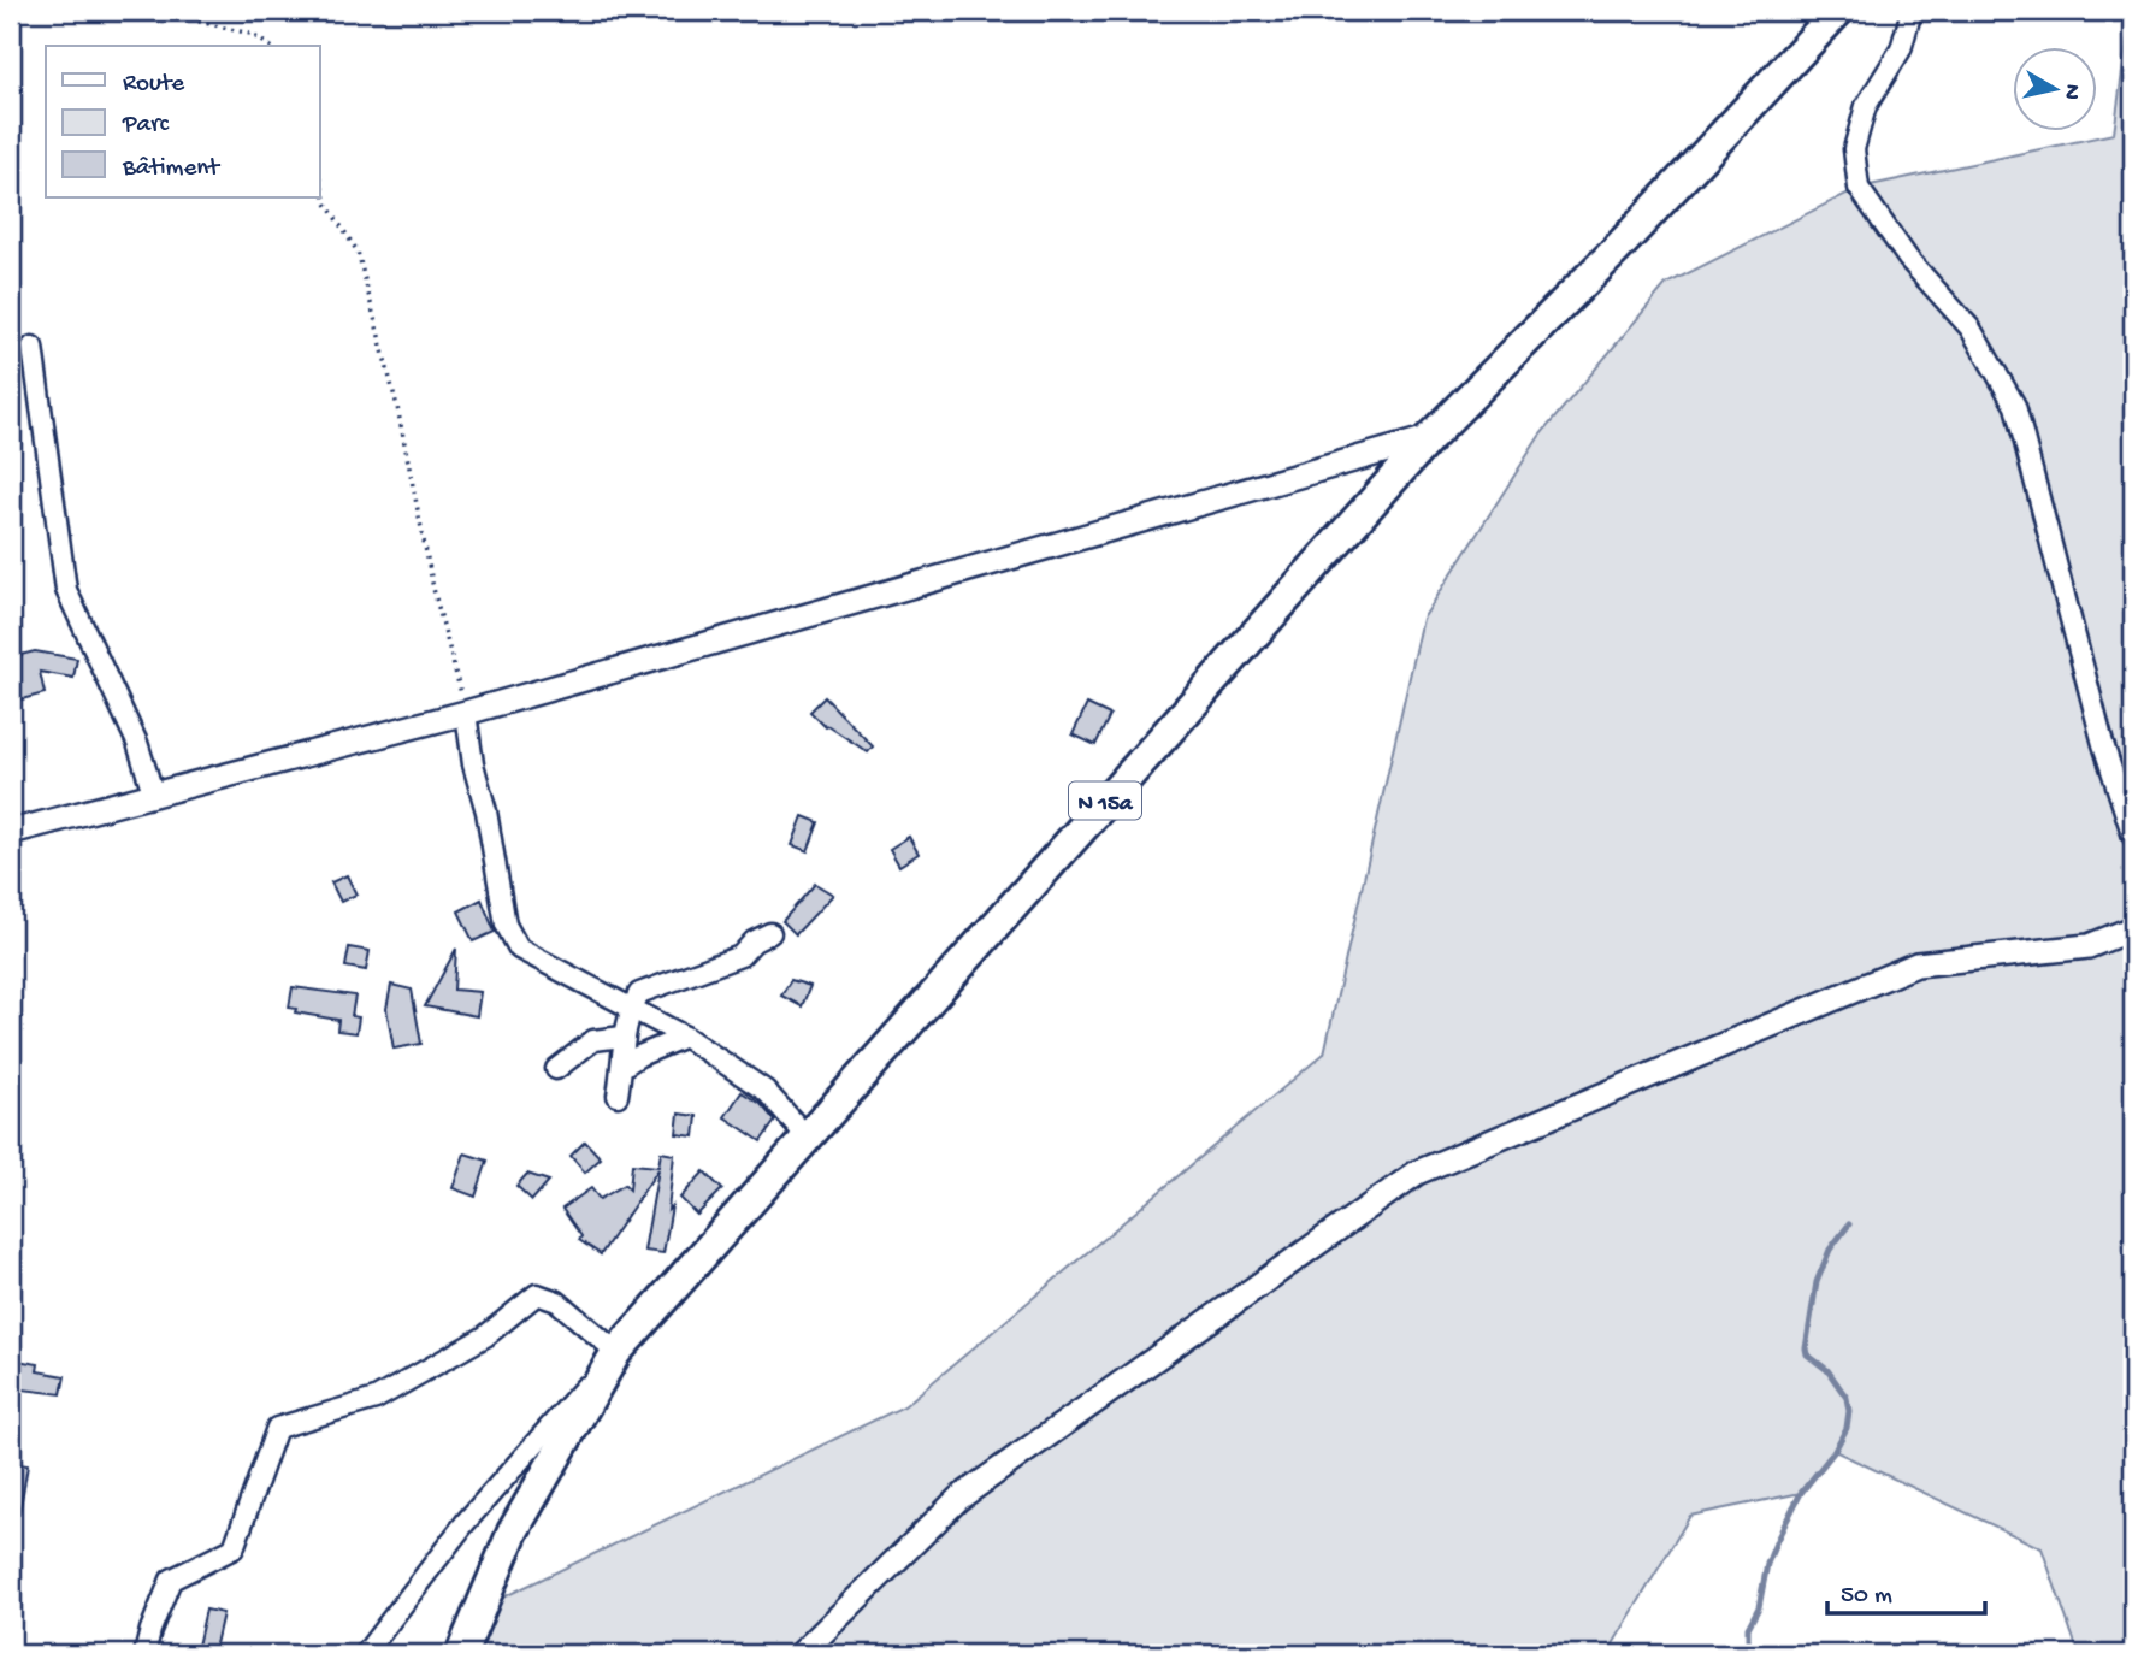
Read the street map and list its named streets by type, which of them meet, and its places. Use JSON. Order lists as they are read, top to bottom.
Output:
{
  "streets": {
    "highway": ["N 15a"]
  },
  "legend": ["Route", "Parc", "Bâtiment"],
  "scale_bar": "50 m",
  "north": "right"
}
